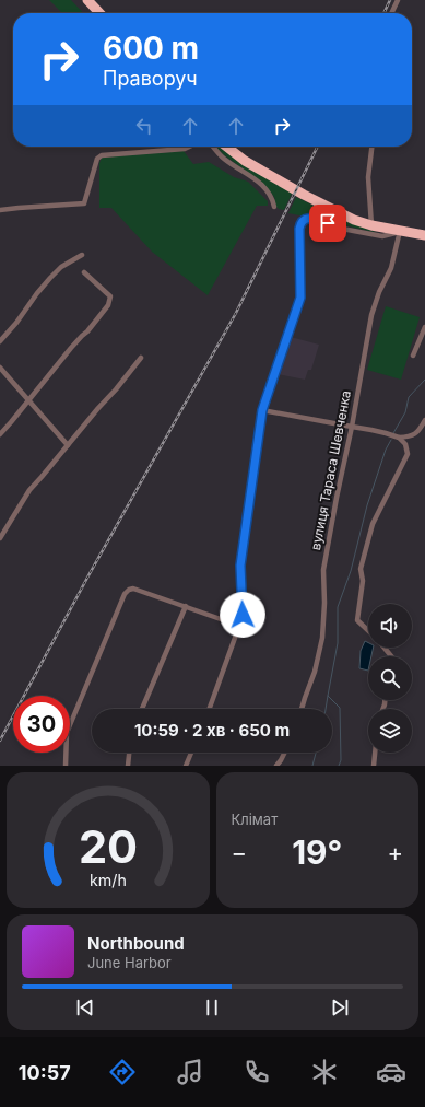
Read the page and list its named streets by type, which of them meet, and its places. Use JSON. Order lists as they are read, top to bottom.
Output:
{
  "streets": {
    "street": ["вулиця Тараса Шевченка"]
  },
  "page": {
    "turn": ["600 m", "Праворуч"],
    "limit": "30",
    "trip": "10:59 · 2 хв · 650 m",
    "tile": "Клімат",
    "heat": ["−", "19°", "+"],
    "song": ["Northbound", "June Harbor"],
    "tabs": "10:57",
    "gauge": ["20", "km/h"]
  }
}
